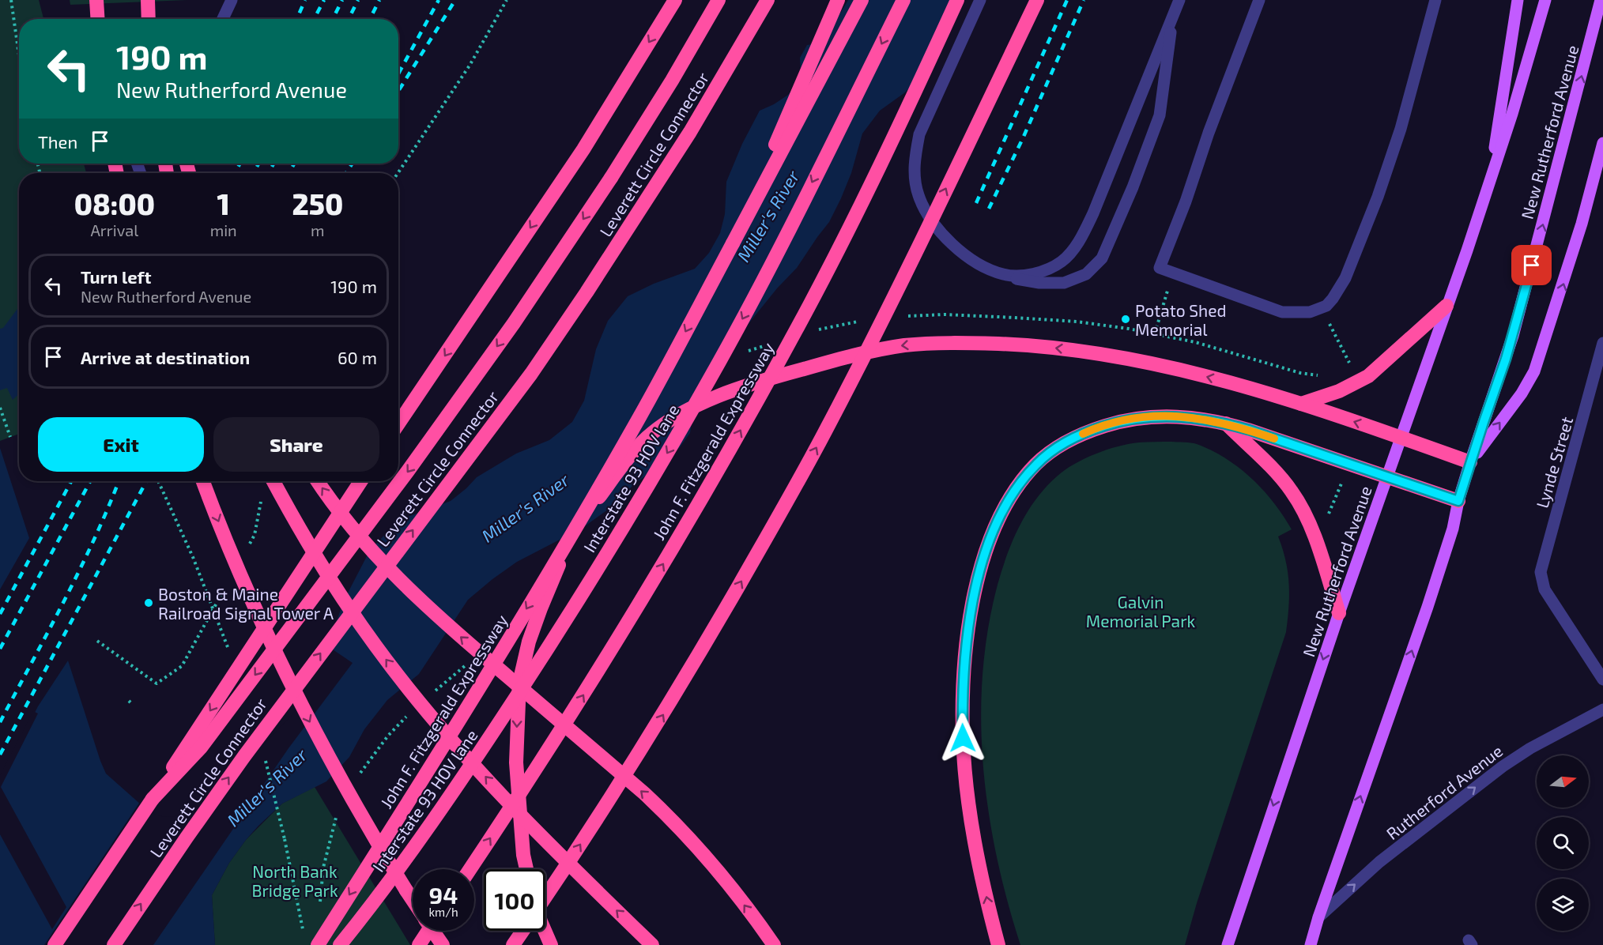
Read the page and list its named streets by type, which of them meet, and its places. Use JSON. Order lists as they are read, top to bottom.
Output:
{
  "streets": {
    "highway": ["Leverett Circle Connector", "John F. Fitzgerald Expressway", "Interstate 93 HOV lane"],
    "main road": ["New Rutherford Avenue"],
    "street": ["Lynde Street", "Rutherford Avenue"]
  },
  "crossings": [
    ["New Rutherford Avenue", "Rutherford Avenue"]
  ],
  "one_way": ["Rutherford Avenue"],
  "water": ["Miller's River"],
  "parks": ["Galvin Memorial Park", "North Bank Bridge Park"],
  "places": ["Potato Shed Memorial", "Boston & Maine Railroad Signal Tower A"],
  "north": "right",
  "page": {
    "turn": ["190 m", "New Rutherford Avenue"],
    "then": "Then",
    "eta": [
      "08:00",
      "Arrival",
      "1",
      "min",
      "250",
      "m"
    ],
    "list": [
      {
        "name": "Turn left",
        "note": "New Rutherford Avenue",
        "value": "190 m"
      },
      {
        "name": "Arrive at destination",
        "value": "60 m"
      }
    ],
    "buttons": ["Exit", "Share"],
    "speed": "94 km/h",
    "limit": "100"
  }
}
